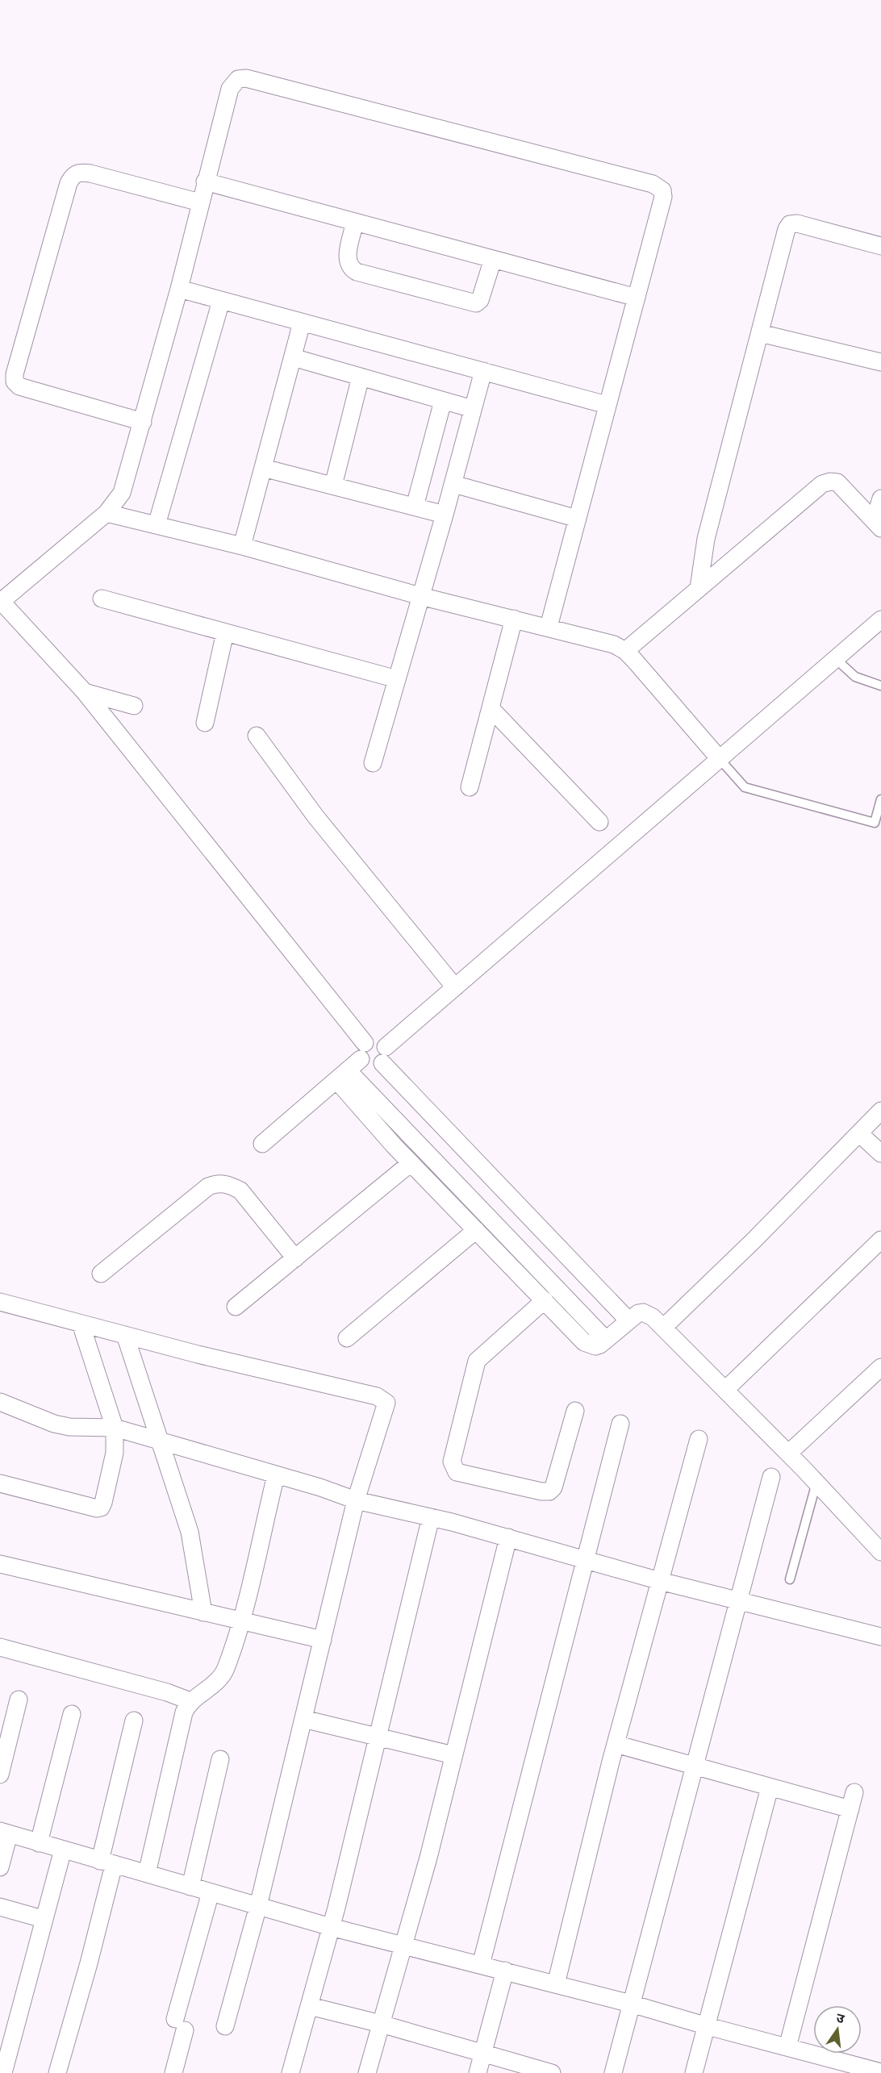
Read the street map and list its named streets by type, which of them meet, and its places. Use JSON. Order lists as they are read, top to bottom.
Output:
{
  "north": "top"
}
